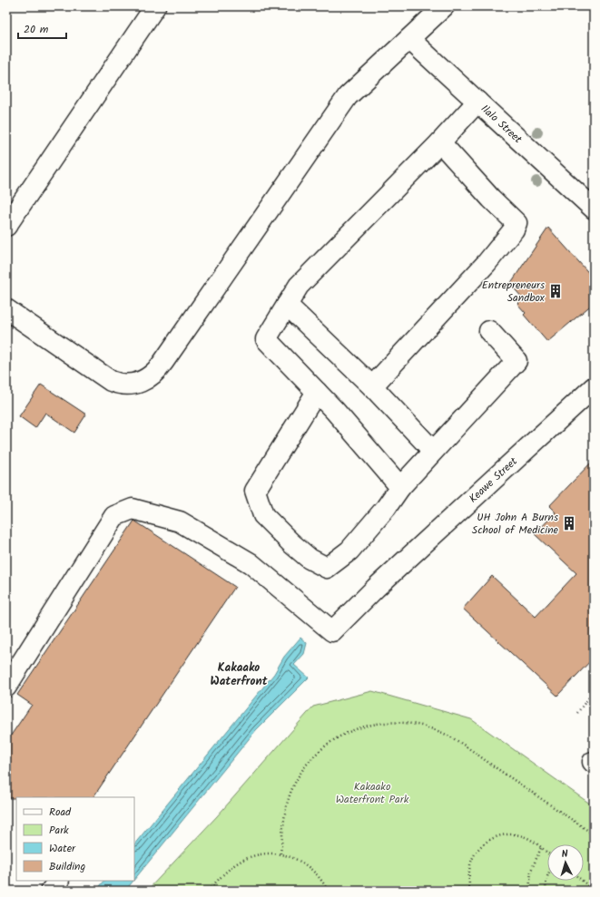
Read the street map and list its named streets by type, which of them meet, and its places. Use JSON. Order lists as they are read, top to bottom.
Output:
{
  "streets": {
    "street": ["Ilalo Street", "Keawe Street"]
  },
  "districts": ["Kakaako Waterfront"],
  "parks": ["Kakaako Waterfront Park"],
  "places": {
    "building": ["Entrepreneurs Sandbox", "UH John A Burns School of Medicine"]
  },
  "legend": [
    "Road",
    "Park",
    "Water",
    "Building"
  ],
  "scale_bar": "20 m",
  "north": "top"
}
